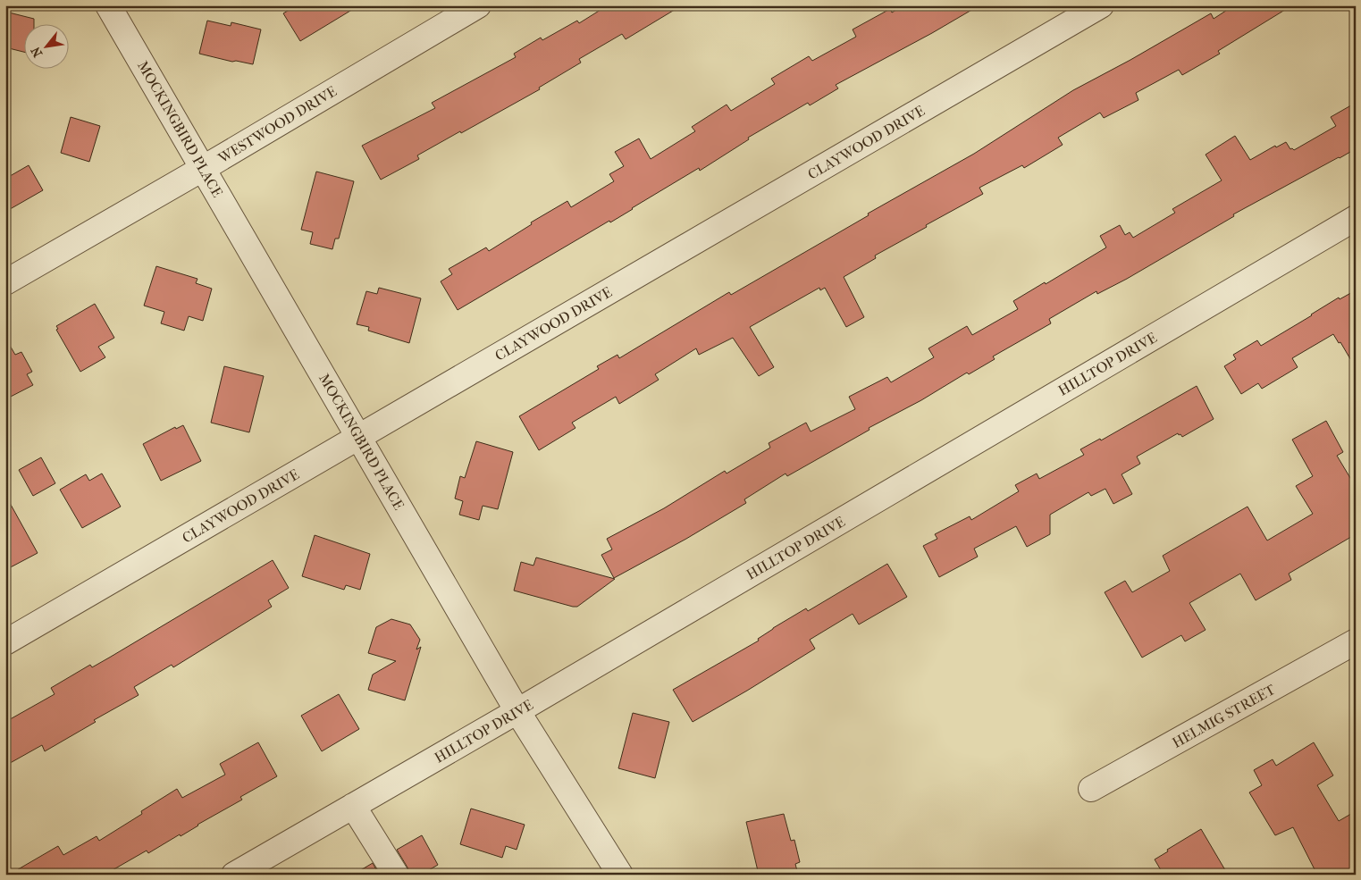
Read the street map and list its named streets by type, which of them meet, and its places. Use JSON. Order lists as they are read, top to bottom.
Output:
{
  "streets": {
    "street": [
      "WESTWOOD DRIVE",
      "MOCKINGBIRD PLACE",
      "CLAYWOOD DRIVE",
      "HILLTOP DRIVE",
      "HELMIG STREET"
    ]
  },
  "crossings": [
    ["WESTWOOD DRIVE", "MOCKINGBIRD PLACE"],
    ["MOCKINGBIRD PLACE", "CLAYWOOD DRIVE"],
    ["MOCKINGBIRD PLACE", "HILLTOP DRIVE"]
  ],
  "north": "bottom left"
}
